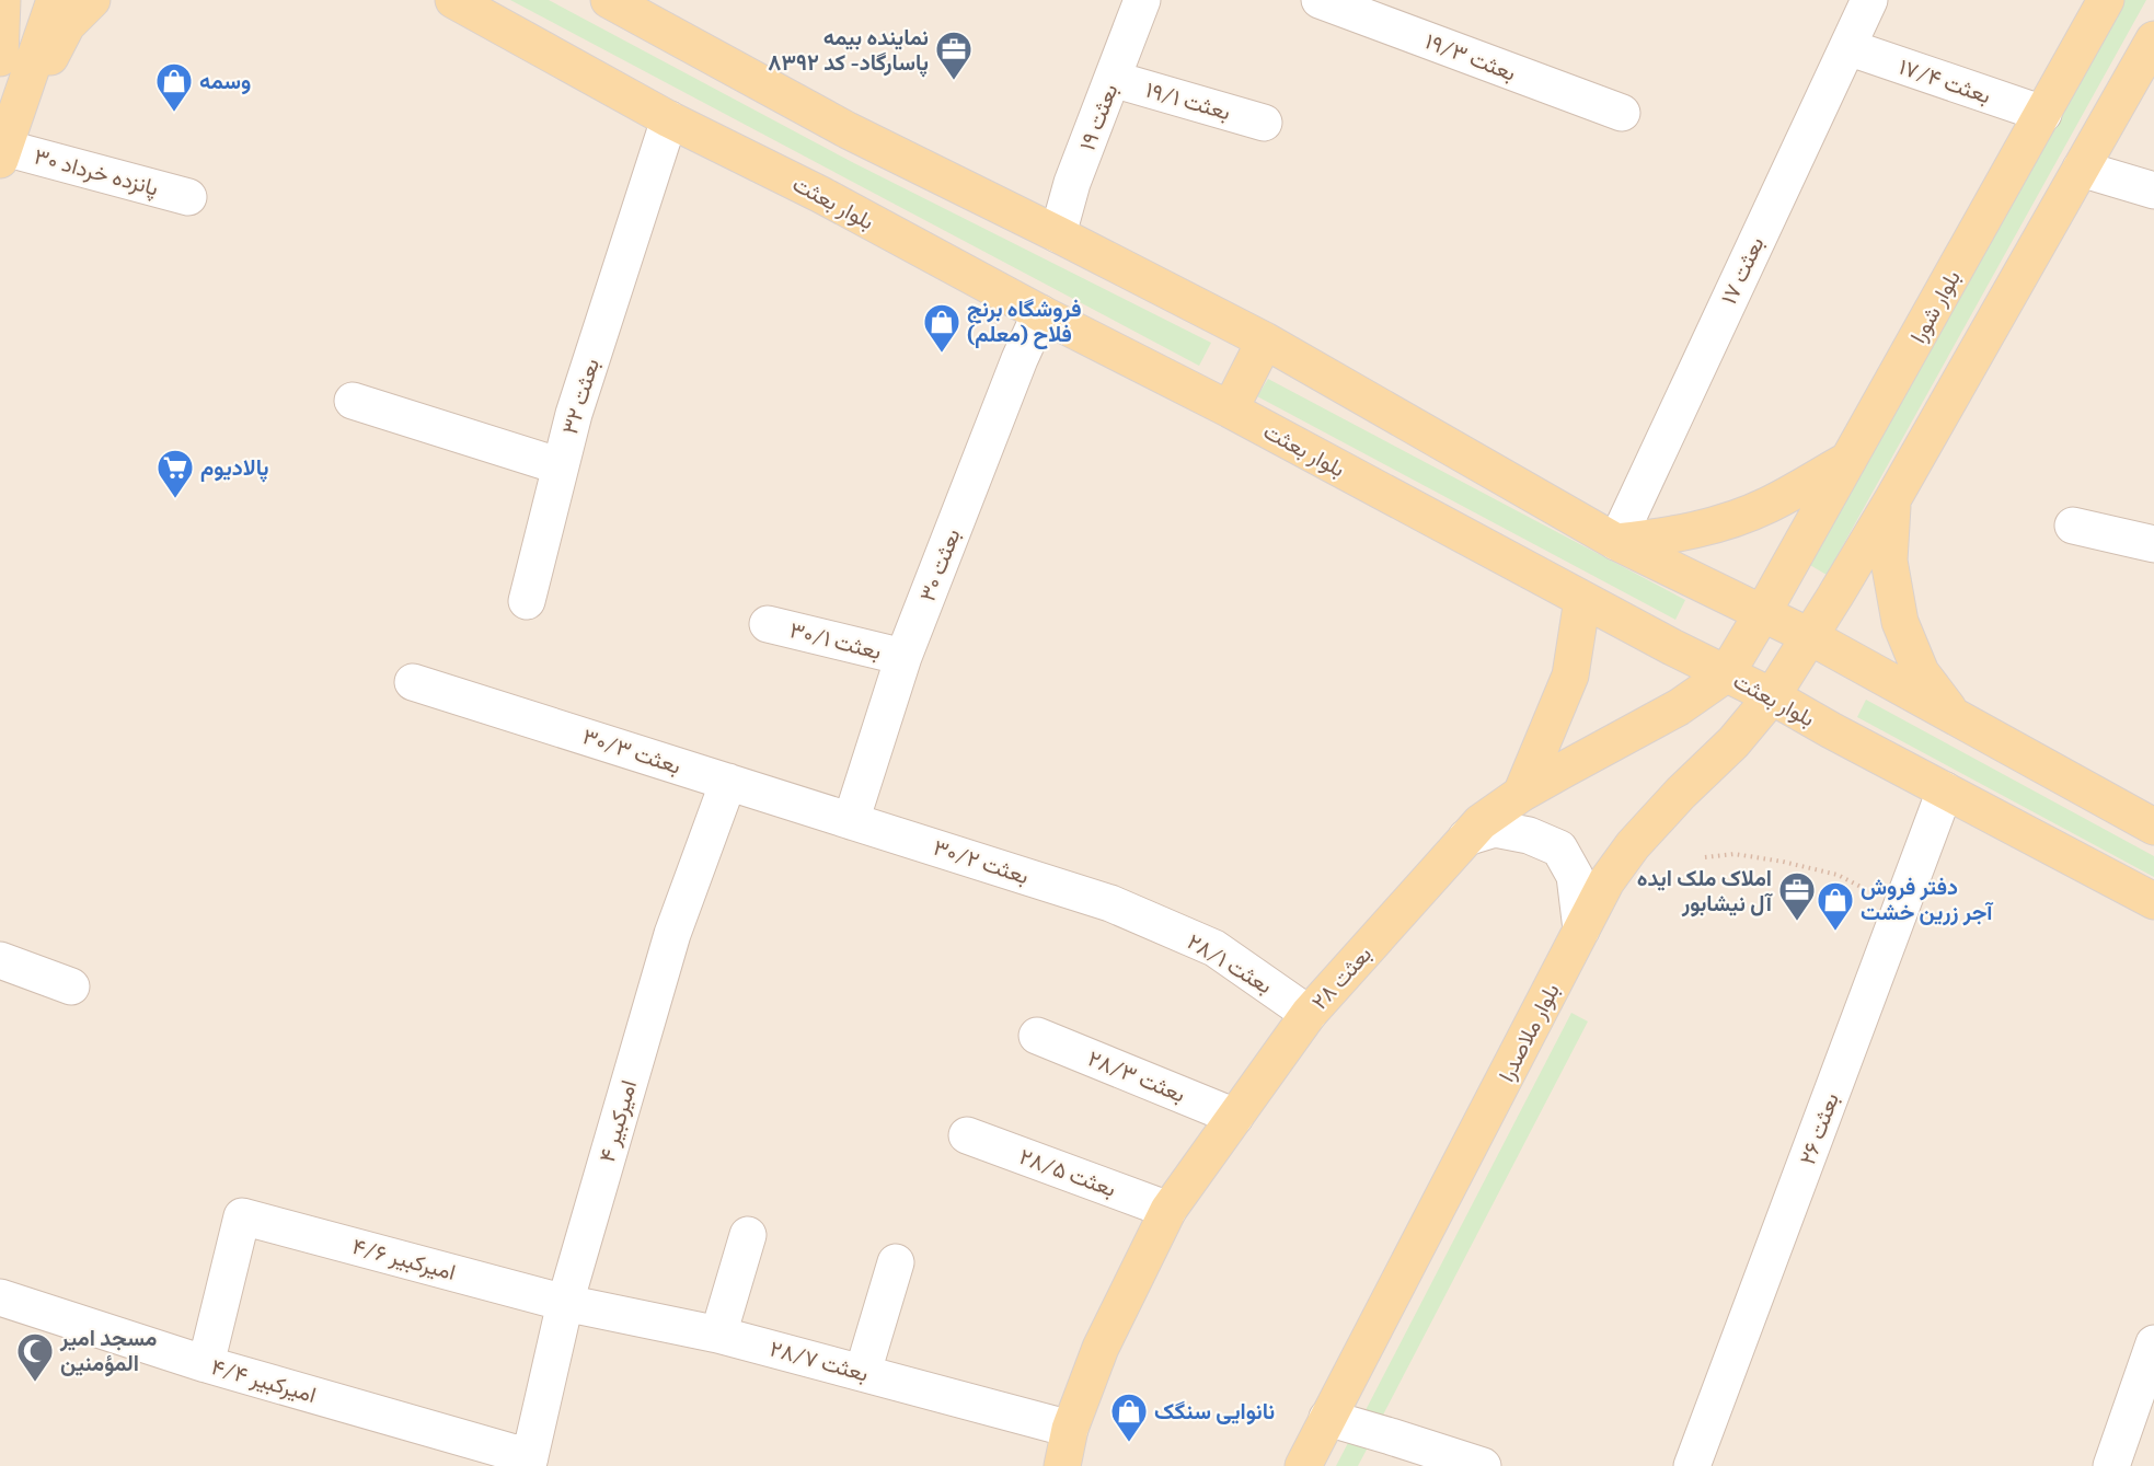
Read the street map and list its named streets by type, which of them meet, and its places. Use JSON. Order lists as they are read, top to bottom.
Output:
{
  "streets": {
    "main road": [
      "بلوار بعثت",
      "بلوار شورا",
      "بعثت ۲۸",
      "بلوار ملاصدرا"
    ],
    "street": [
      "بعثت ۱۹/۳",
      "بعثت ۱۷/۴",
      "بعثت ۱۹/۱",
      "بعثت ۱۹",
      "پانزده خرداد ۳۰",
      "بعثت ۱۷",
      "بعثت ۳۲",
      "بعثت ۳۰",
      "بعثت ۳۰/۱",
      "بعثت ۳۰/۳",
      "بعثت ۳۰/۲",
      "بعثت ۲۸/۱",
      "بعثت ۲۸/۳",
      "امیرکبیر ۴",
      "بعثت ۲۶",
      "بعثت ۲۸/۵",
      "امیرکبیر ۴/۶",
      "بعثت ۲۸/۷",
      "امیرکبیر ۴/۴"
    ]
  },
  "crossings": [
    ["بعثت ۱۷/۴", "بعثت ۱۷"],
    ["بعثت ۱۷/۴", "بلوار شورا"],
    ["بعثت ۱۹/۱", "بعثت ۱۹"],
    ["بلوار بعثت", "بعثت ۳۲"],
    ["بلوار بعثت", "بعثت ۳۰"],
    ["بلوار بعثت", "بعثت ۲۸"],
    ["بلوار بعثت", "بلوار ملاصدرا"],
    ["بلوار بعثت", "بعثت ۲۶"],
    ["بلوار شورا", "بعثت ۲۸"],
    ["بعثت ۳۰", "بعثت ۳۰/۱"],
    ["بعثت ۳۰", "بعثت ۳۰/۳"],
    ["بعثت ۳۰", "بعثت ۳۰/۲"],
    ["بعثت ۳۰/۳", "بعثت ۳۰/۲"],
    ["بعثت ۳۰/۳", "امیرکبیر ۴"],
    ["بعثت ۳۰/۲", "بعثت ۲۸/۱"],
    ["بعثت ۲۸/۱", "بعثت ۲۸"],
    ["بعثت ۲۸", "بعثت ۲۸/۳"],
    ["بعثت ۲۸", "بعثت ۲۸/۵"],
    ["بعثت ۲۸", "بعثت ۲۸/۷"],
    ["امیرکبیر ۴", "امیرکبیر ۴/۶"],
    ["امیرکبیر ۴", "بعثت ۲۸/۷"],
    ["امیرکبیر ۴", "امیرکبیر ۴/۴"],
    ["امیرکبیر ۴/۶", "بعثت ۲۸/۷"],
    ["امیرکبیر ۴/۶", "امیرکبیر ۴/۴"]
  ],
  "places": {
    "office": ["نماینده بیمه پاسارگاد- کد ۸۳۹۲", "املاک ملک ایده آل نیشابور"],
    "shop": [
      "وسمه",
      "فروشگاه برنج فلاح (معلم)",
      "دفتر فروش آجر زرین خشت",
      "نانوایی سنگک"
    ],
    "supermarket": ["پالادیوم"],
    "mosque": ["مسجد امیر المؤمنین"]
  }
}
